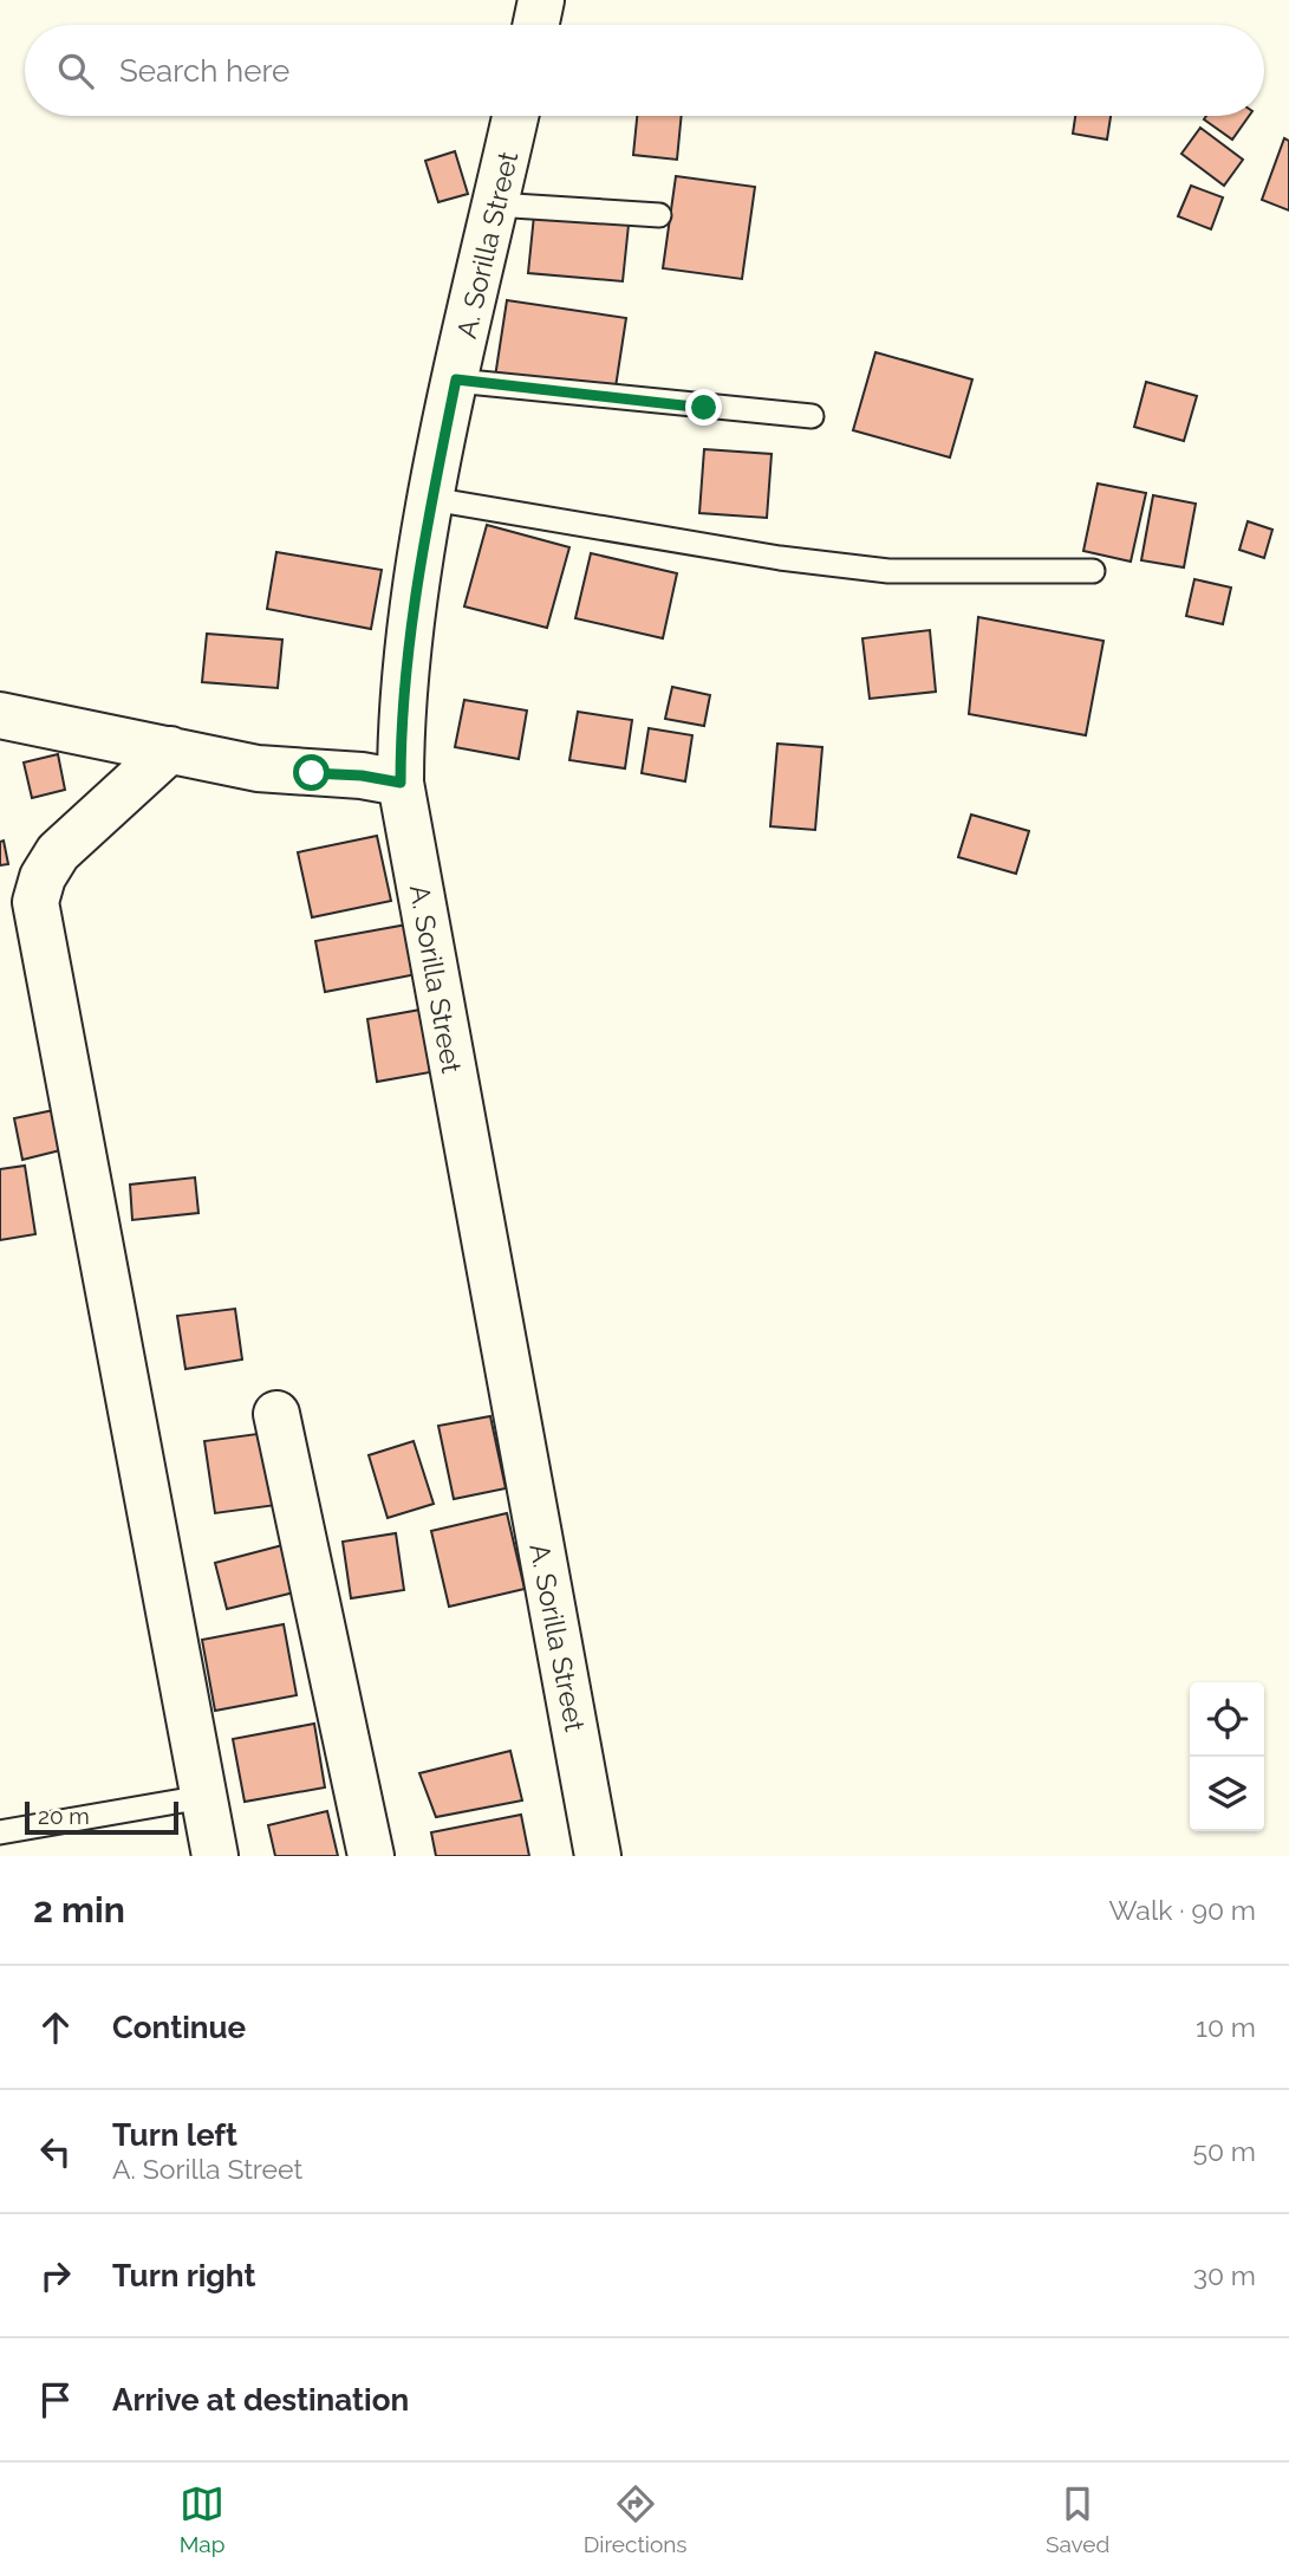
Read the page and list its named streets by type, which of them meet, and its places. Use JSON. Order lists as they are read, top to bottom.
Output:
{
  "streets": {
    "street": ["A. Sorilla Street"]
  },
  "scale_bar": "20 m",
  "page": {
    "search": "Search here",
    "scale": "20 m",
    "heading": ["2 min", "Walk · 90 m"],
    "list": [
      ["Continue", "10 m"],
      ["Turn left", "A. Sorilla Street", "50 m"],
      ["Turn right", "30 m"],
      "Arrive at destination"
    ],
    "nav": ["Map", "Directions", "Saved"]
  }
}
